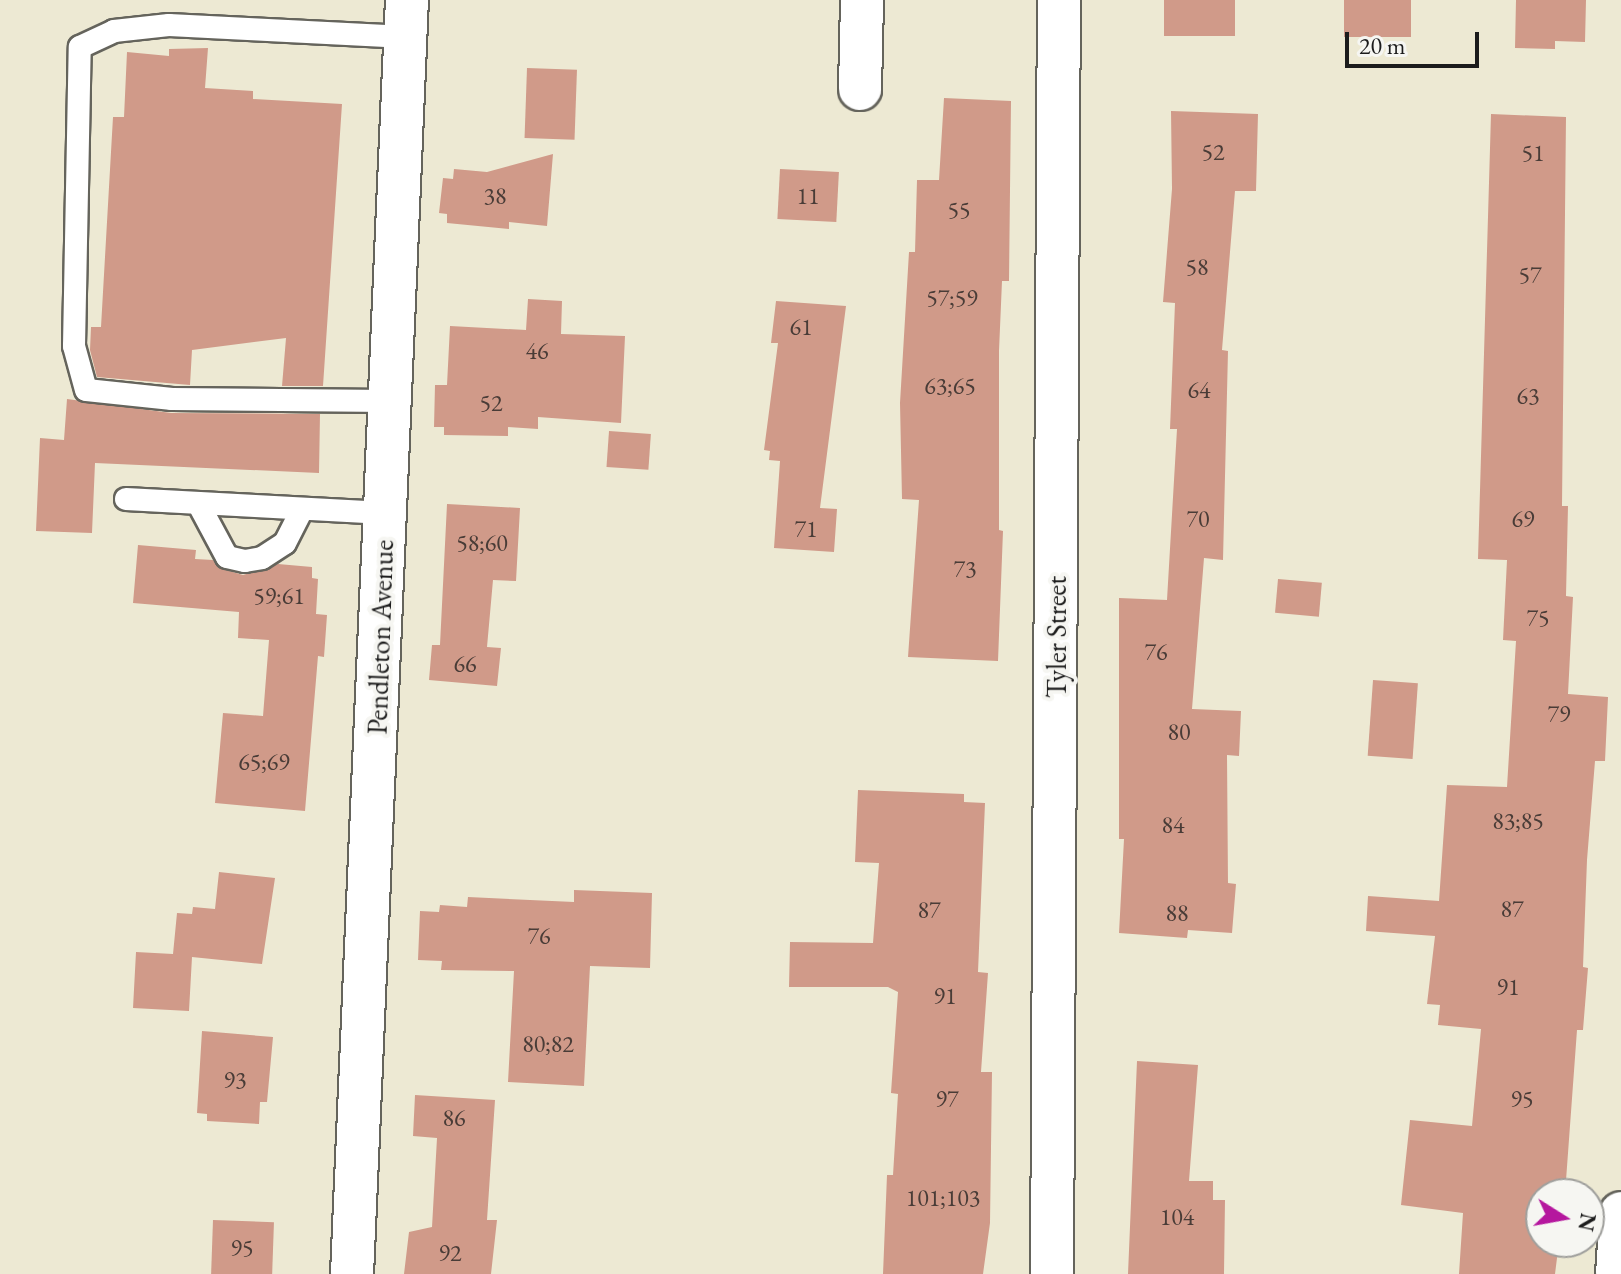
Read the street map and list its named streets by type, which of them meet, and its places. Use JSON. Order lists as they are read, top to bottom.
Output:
{
  "streets": {
    "street": ["Pendleton Avenue", "Tyler Street"]
  },
  "house_numbers": [
    "52",
    "51",
    "38",
    "11",
    "55",
    "58",
    "57",
    "57;59",
    "61",
    "46",
    "63;65",
    "64",
    "63",
    "52",
    "70",
    "69",
    "71",
    "58;60",
    "73",
    "59;61",
    "75",
    "76",
    "66",
    "79",
    "80",
    "65;69",
    "83;85",
    "84",
    "87",
    "87",
    "88",
    "76",
    "91",
    "91",
    "80;82",
    "93",
    "97",
    "95",
    "86",
    "101;103",
    "104",
    "95",
    "92"
  ],
  "scale_bar": "20 m",
  "north": "right"
}
